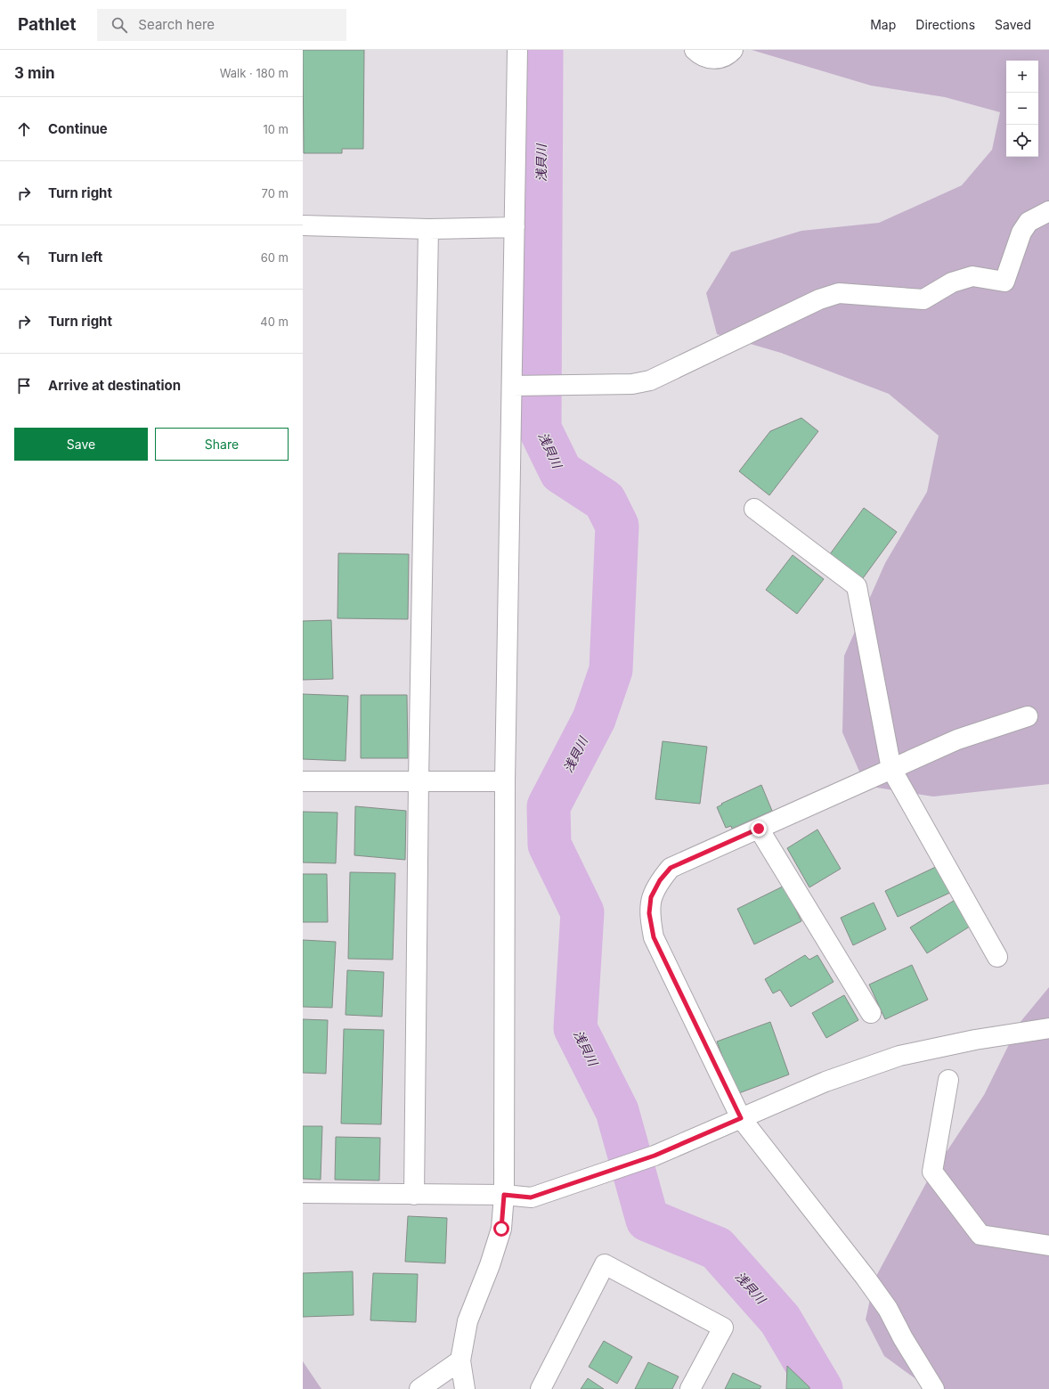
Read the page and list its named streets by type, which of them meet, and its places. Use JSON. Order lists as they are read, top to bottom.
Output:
{
  "water": ["浅貝川"],
  "page": {
    "header": "Pathlet",
    "search": "Search here",
    "nav": ["Map", "Directions", "Saved"],
    "heading": ["3 min", "Walk · 180 m"],
    "map_buttons": ["+", "−"],
    "list": [
      ["Continue", "10 m"],
      ["Turn right", "70 m"],
      ["Turn left", "60 m"],
      ["Turn right", "40 m"],
      "Arrive at destination"
    ],
    "buttons": ["Save", "Share"]
  }
}
